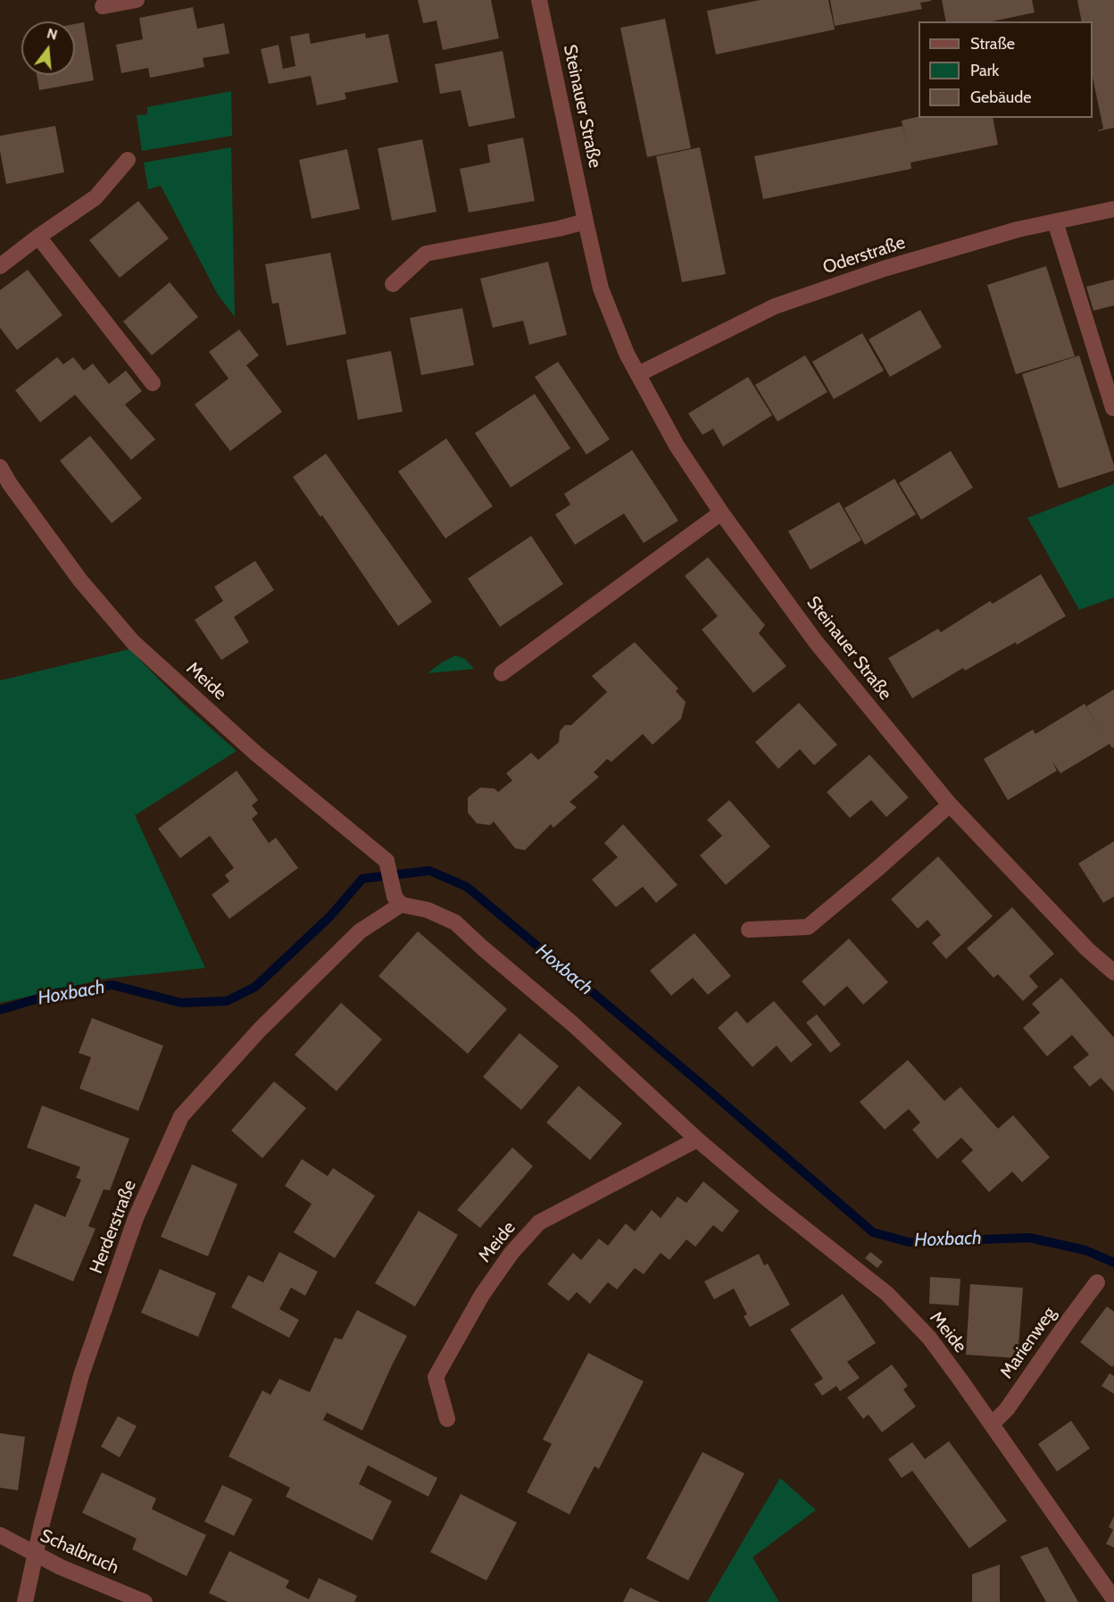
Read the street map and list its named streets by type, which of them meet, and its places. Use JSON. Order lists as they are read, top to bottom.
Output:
{
  "streets": {
    "street": [
      "Steinauer Straße",
      "Oderstraße",
      "Meide",
      "Herderstraße",
      "Marienweg",
      "Schalbruch"
    ]
  },
  "crossings": [
    ["Steinauer Straße", "Oderstraße"],
    ["Meide", "Herderstraße"],
    ["Meide", "Marienweg"],
    ["Herderstraße", "Schalbruch"]
  ],
  "water": ["Hoxbach"],
  "legend": ["Straße", "Park", "Gebäude"],
  "north": "top"
}
